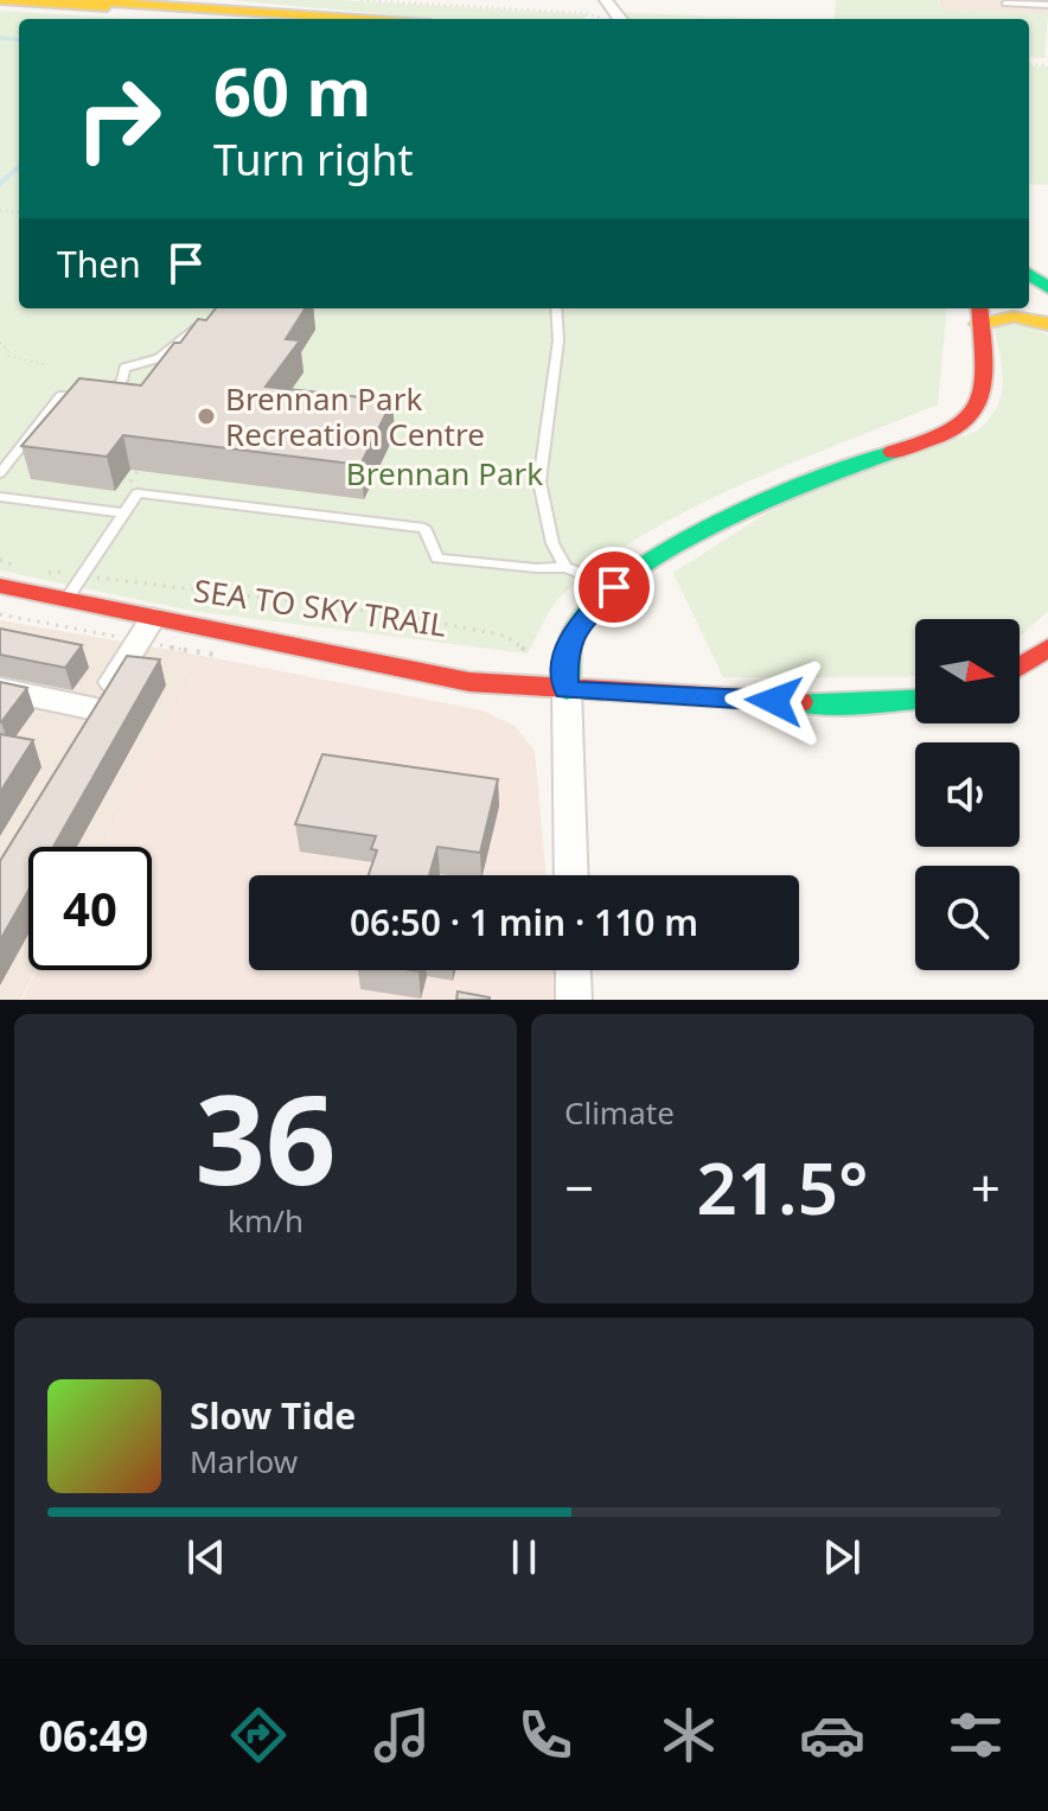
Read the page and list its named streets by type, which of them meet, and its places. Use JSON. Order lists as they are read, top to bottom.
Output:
{
  "streets": {
    "path": ["SEA TO SKY TRAIL"]
  },
  "parks": ["Brennan Park"],
  "places": ["Brennan Park Recreation Centre"],
  "north": "right",
  "page": {
    "turn": ["60 m", "Turn right"],
    "then": "Then",
    "limit": "40",
    "trip": "06:50 · 1 min · 110 m",
    "tile": [
      ["36", "km/h"],
      "Climate"
    ],
    "heat": ["−", "21.5°", "+"],
    "song": ["Slow Tide", "Marlow"],
    "tabs": "06:49"
  }
}
